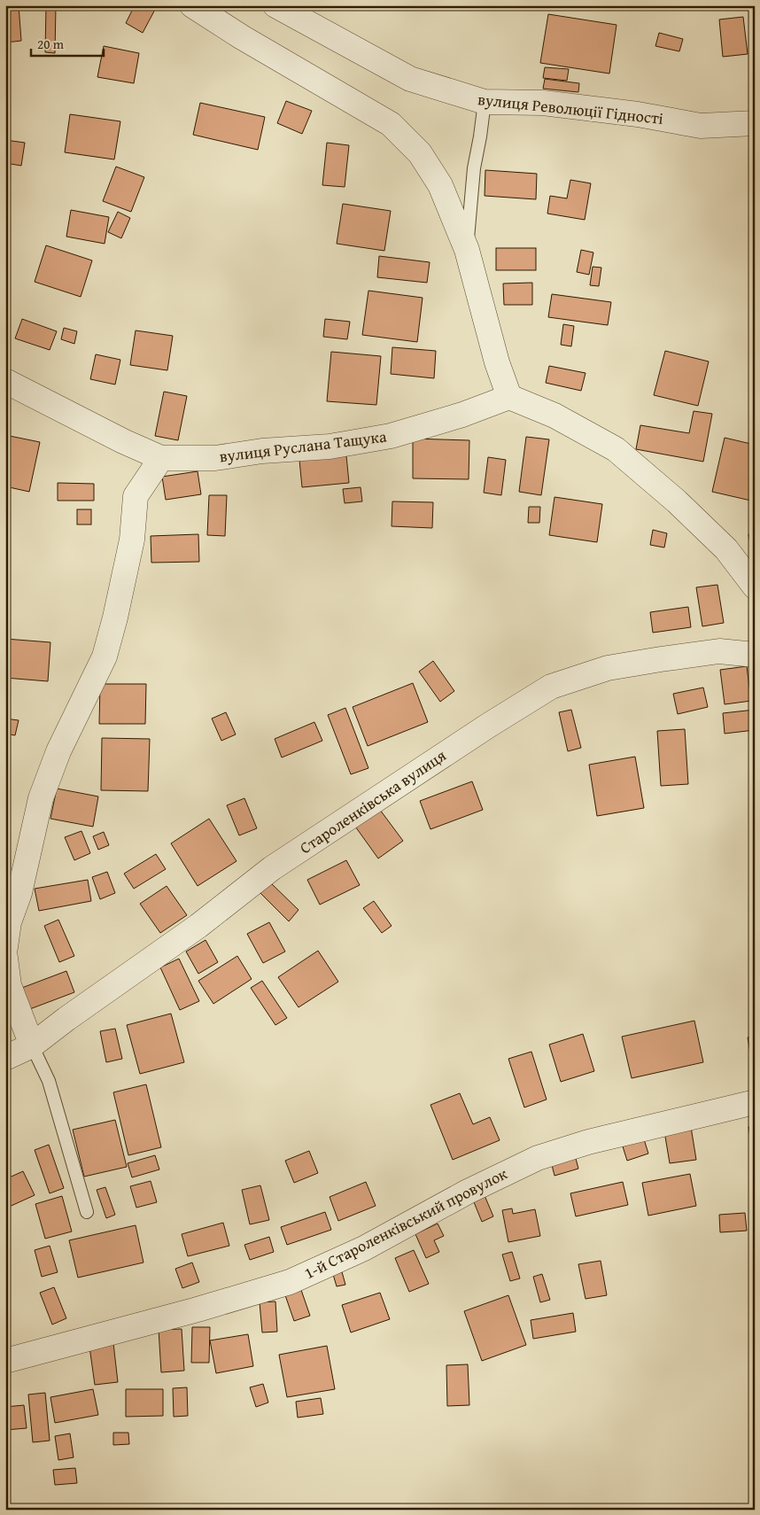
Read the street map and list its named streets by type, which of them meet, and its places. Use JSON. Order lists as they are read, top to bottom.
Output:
{
  "streets": {
    "street": [
      "вулиця Революції Гідності",
      "вулиця Руслана Тащука",
      "Староленківська вулиця",
      "1-й Староленківський провулок"
    ]
  },
  "scale_bar": "20 m"
}
